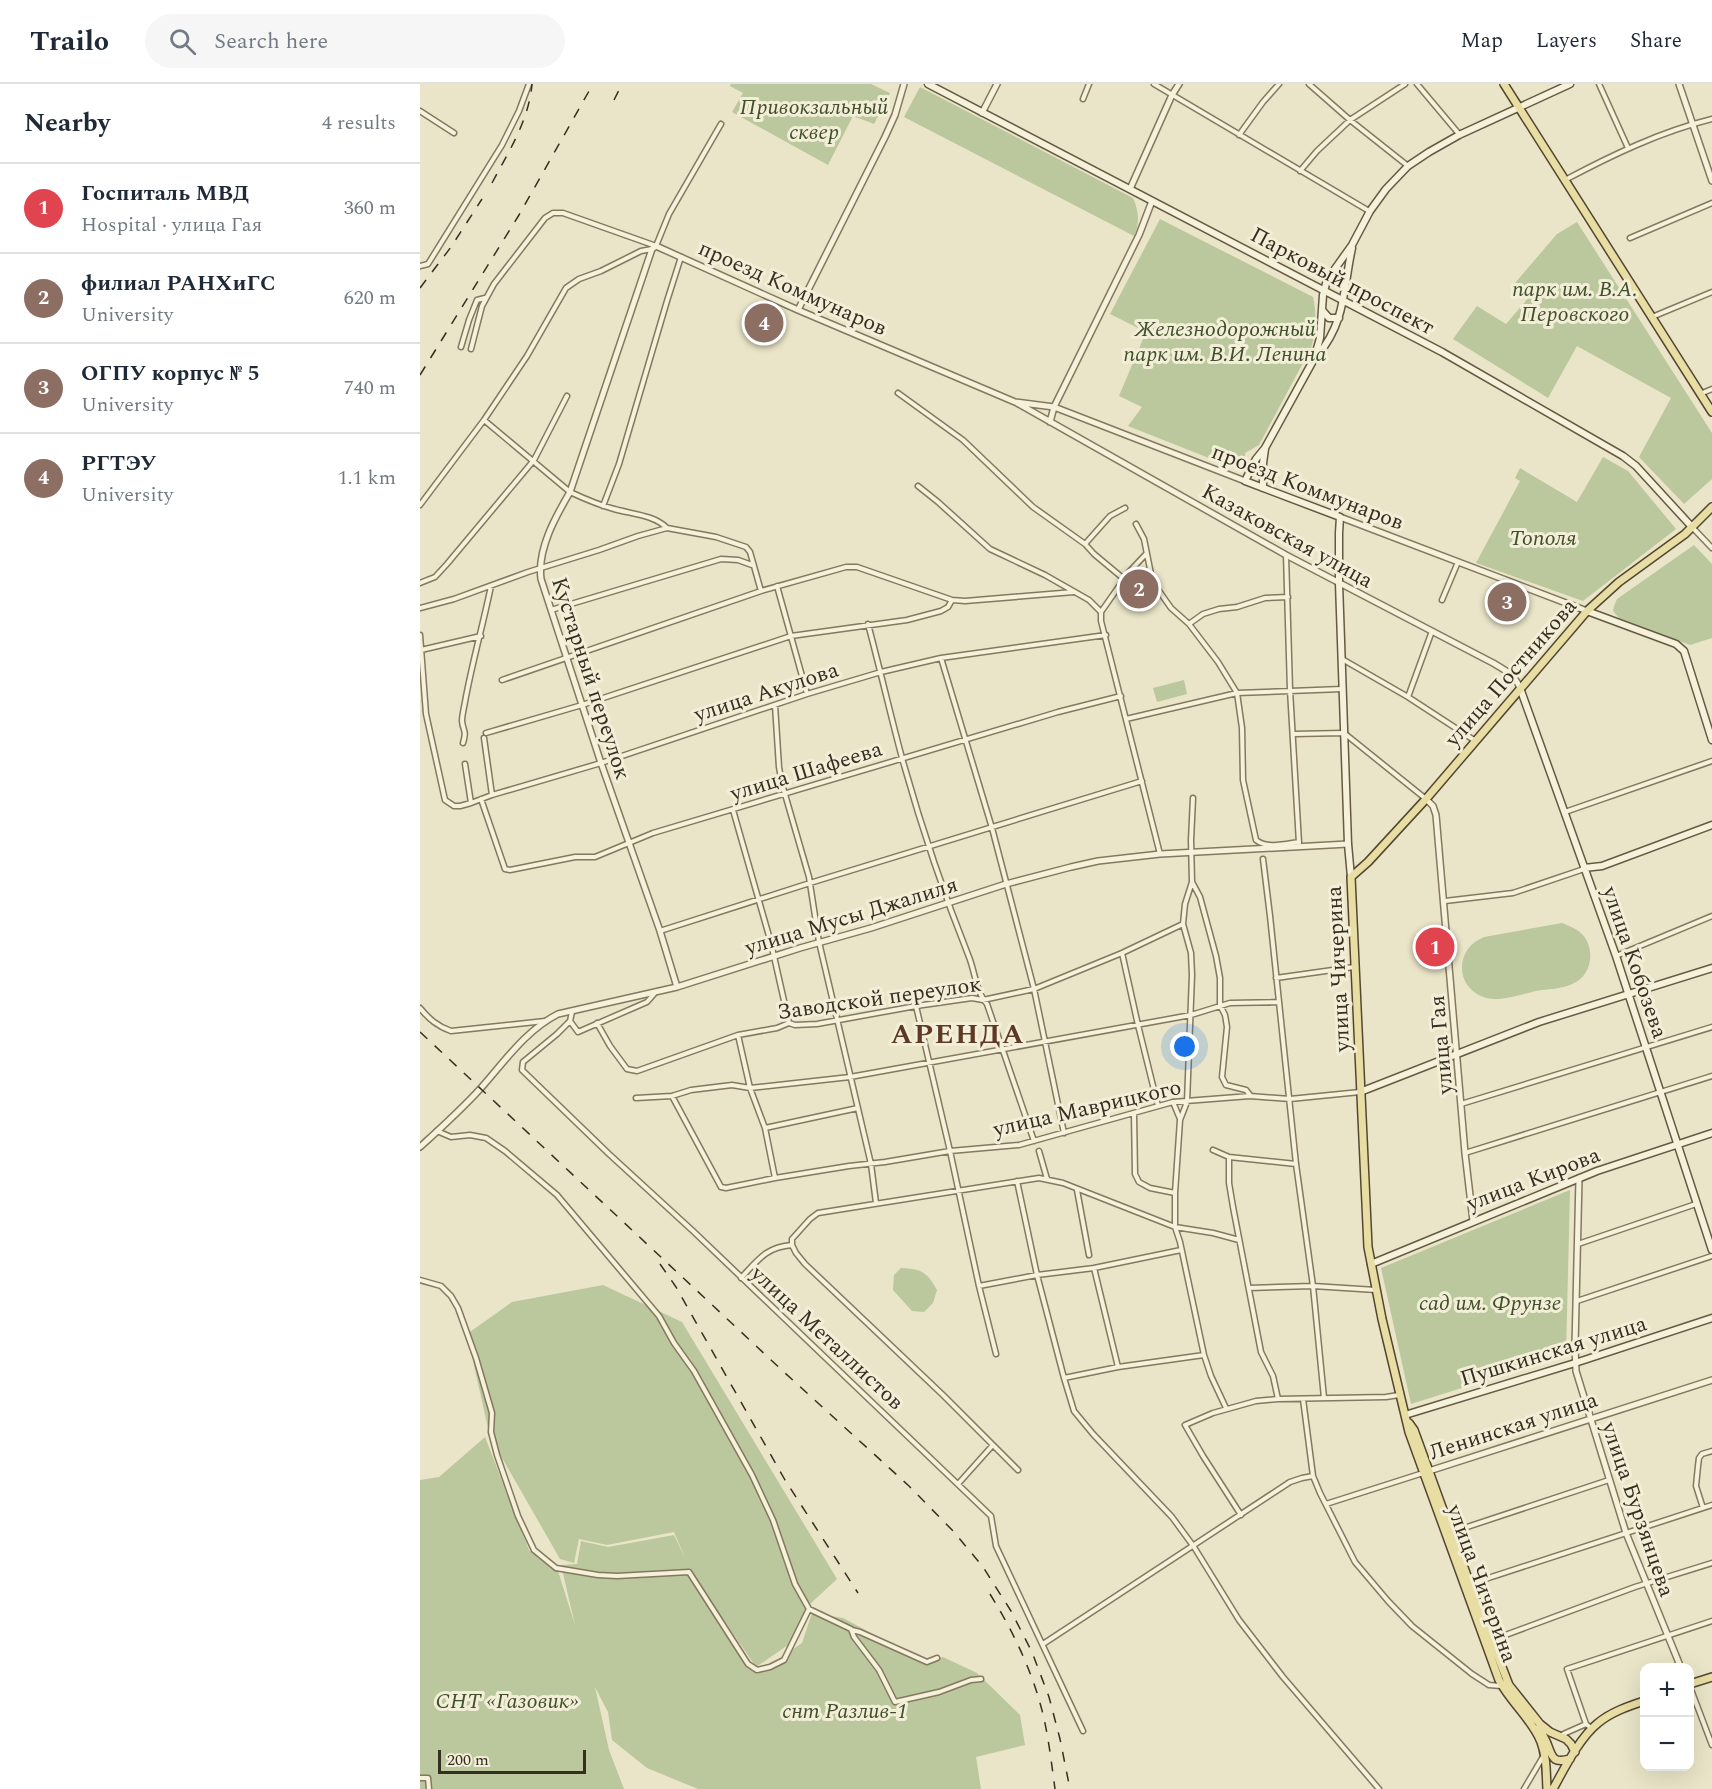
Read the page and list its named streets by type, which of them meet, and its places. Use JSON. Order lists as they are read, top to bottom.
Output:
{
  "streets": {
    "main road": [
      "Парковый проспект",
      "проезд Коммунаров",
      "улица Постникова",
      "улица Кобозева",
      "улица Чичерина",
      "улица Маврицкого",
      "улица Кирова",
      "Пушкинская улица"
    ],
    "street": [
      "Казаковская улица",
      "Кустарный переулок",
      "улица Акулова",
      "улица Шафеева",
      "улица Мусы Джалиля",
      "Заводской переулок",
      "улица Гая",
      "улица Металлистов",
      "Ленинская улица",
      "улица Бурзянцева"
    ]
  },
  "crossings": [
    ["Парковый проспект", "улица Постникова"],
    ["проезд Коммунаров", "Казаковская улица"],
    ["проезд Коммунаров", "улица Постникова"],
    ["проезд Коммунаров", "Кустарный переулок"],
    ["проезд Коммунаров", "улица Чичерина"],
    ["Казаковская улица", "улица Постникова"],
    ["Казаковская улица", "улица Кобозева"],
    ["Казаковская улица", "улица Чичерина"],
    ["улица Постникова", "улица Кобозева"],
    ["улица Постникова", "улица Чичерина"],
    ["улица Постникова", "улица Гая"],
    ["Кустарный переулок", "улица Акулова"],
    ["Кустарный переулок", "улица Шафеева"],
    ["Кустарный переулок", "улица Мусы Джалиля"],
    ["улица Акулова", "улица Шафеева"],
    ["улица Мусы Джалиля", "улица Чичерина"],
    ["улица Кобозева", "улица Маврицкого"],
    ["улица Кобозева", "улица Кирова"],
    ["улица Чичерина", "улица Маврицкого"],
    ["улица Чичерина", "улица Кирова"],
    ["улица Чичерина", "Пушкинская улица"],
    ["улица Чичерина", "Ленинская улица"],
    ["улица Гая", "улица Маврицкого"],
    ["улица Гая", "улица Кирова"],
    ["улица Кирова", "улица Бурзянцева"],
    ["Пушкинская улица", "улица Бурзянцева"],
    ["Ленинская улица", "улица Бурзянцева"]
  ],
  "districts": ["АРЕНДА"],
  "parks": [
    "Привокзальный сквер",
    "парк им. В.А. Перовского",
    "Железнодорожный парк им. В.И. Ленина",
    "Тополя",
    "сад им. Фрунзе",
    "СНТ «Газовик»",
    "снт Разлив-1"
  ],
  "scale_bar": "200 m",
  "page": {
    "header": "Trailo",
    "search": "Search here",
    "nav": ["Map", "Layers", "Share"],
    "heading": ["Nearby", "4 results"],
    "list": [
      {
        "mark": "1",
        "name": "Госпиталь МВД",
        "note": "Hospital · улица Гая",
        "value": "360 m"
      },
      {
        "mark": "2",
        "name": "филиал РАНХиГС",
        "note": "University",
        "value": "620 m"
      },
      {
        "mark": "3",
        "name": "ОГПУ корпус № 5",
        "note": "University",
        "value": "740 m"
      },
      {
        "mark": "4",
        "name": "РГТЭУ",
        "note": "University",
        "value": "1.1 km"
      }
    ],
    "pins": [
      "4",
      "2",
      "3",
      "1"
    ],
    "map_buttons": ["+", "−"],
    "scale": "200 m"
  }
}
